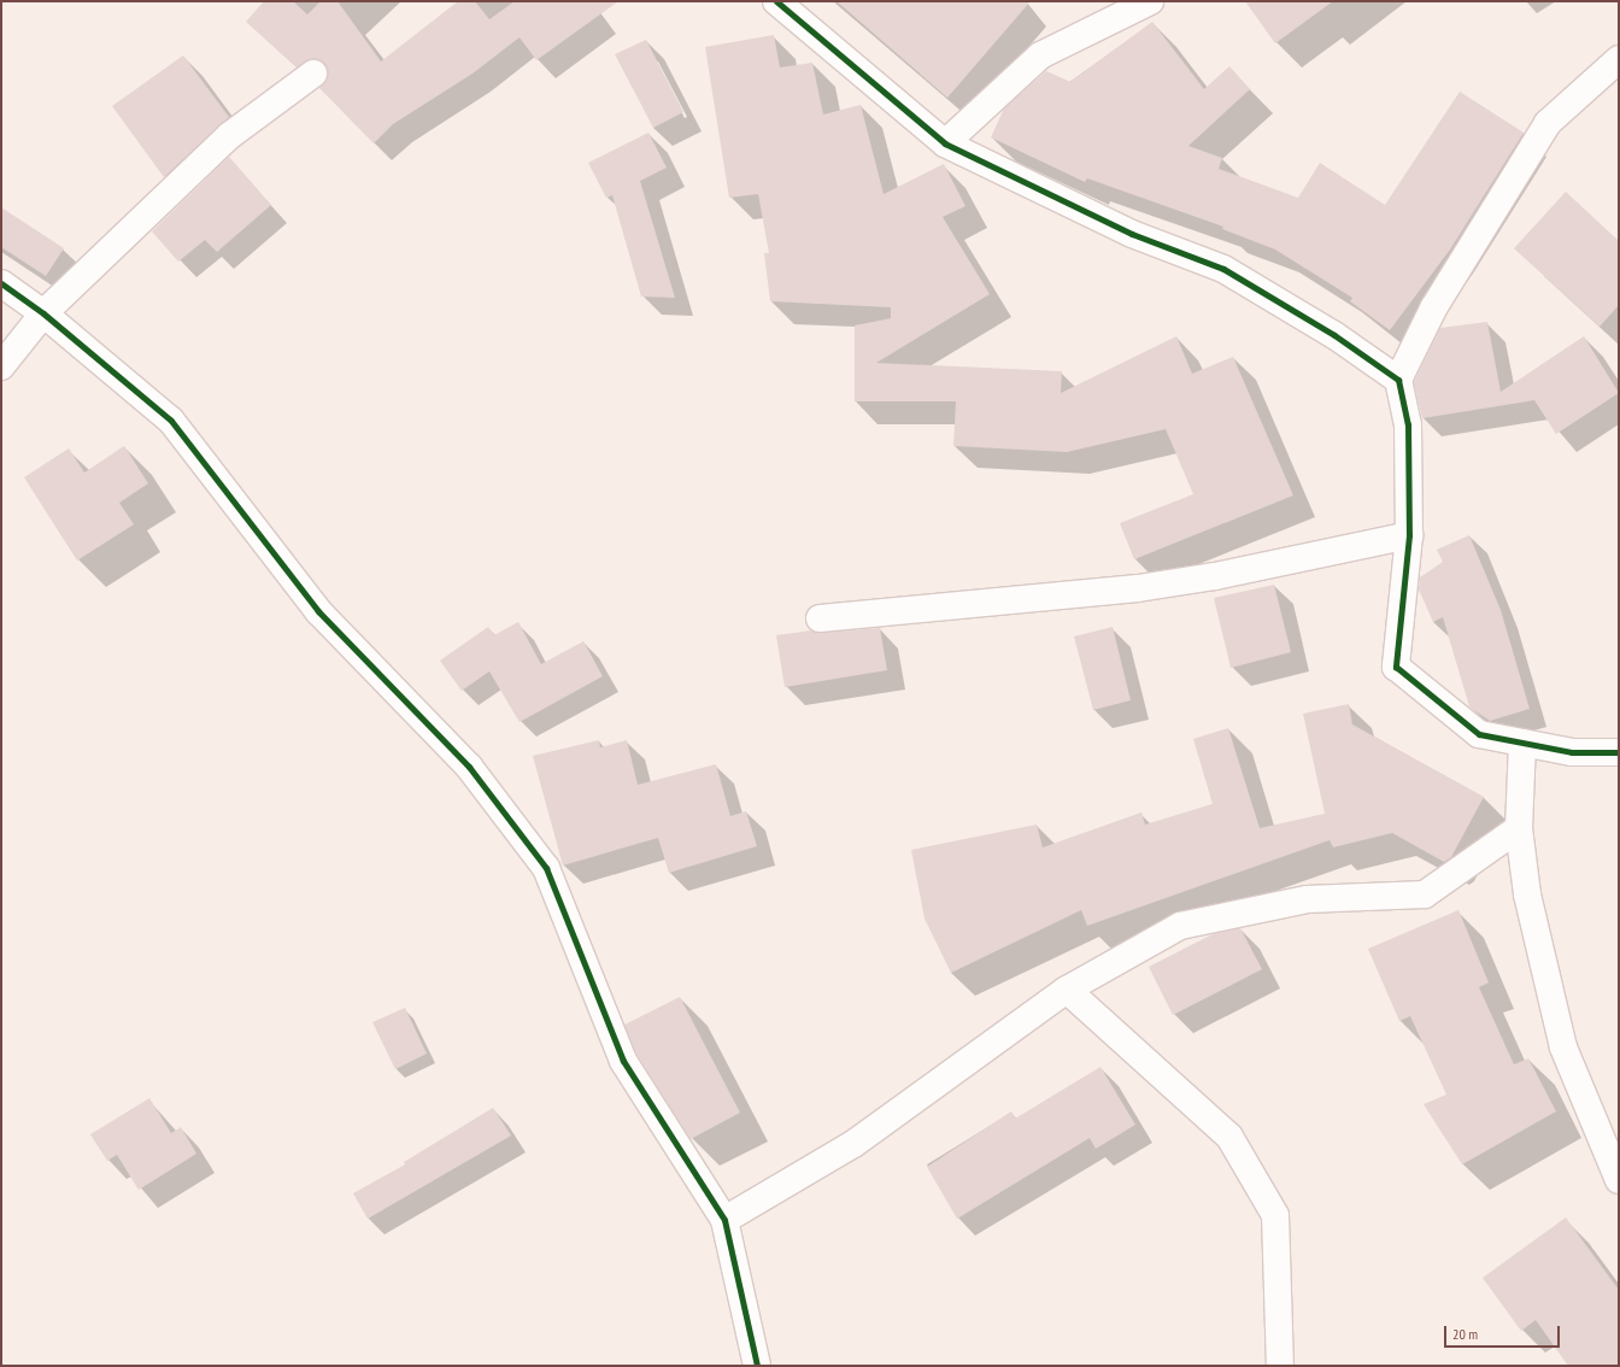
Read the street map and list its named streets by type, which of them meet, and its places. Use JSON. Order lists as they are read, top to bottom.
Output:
{
  "scale_bar": "20 m"
}
